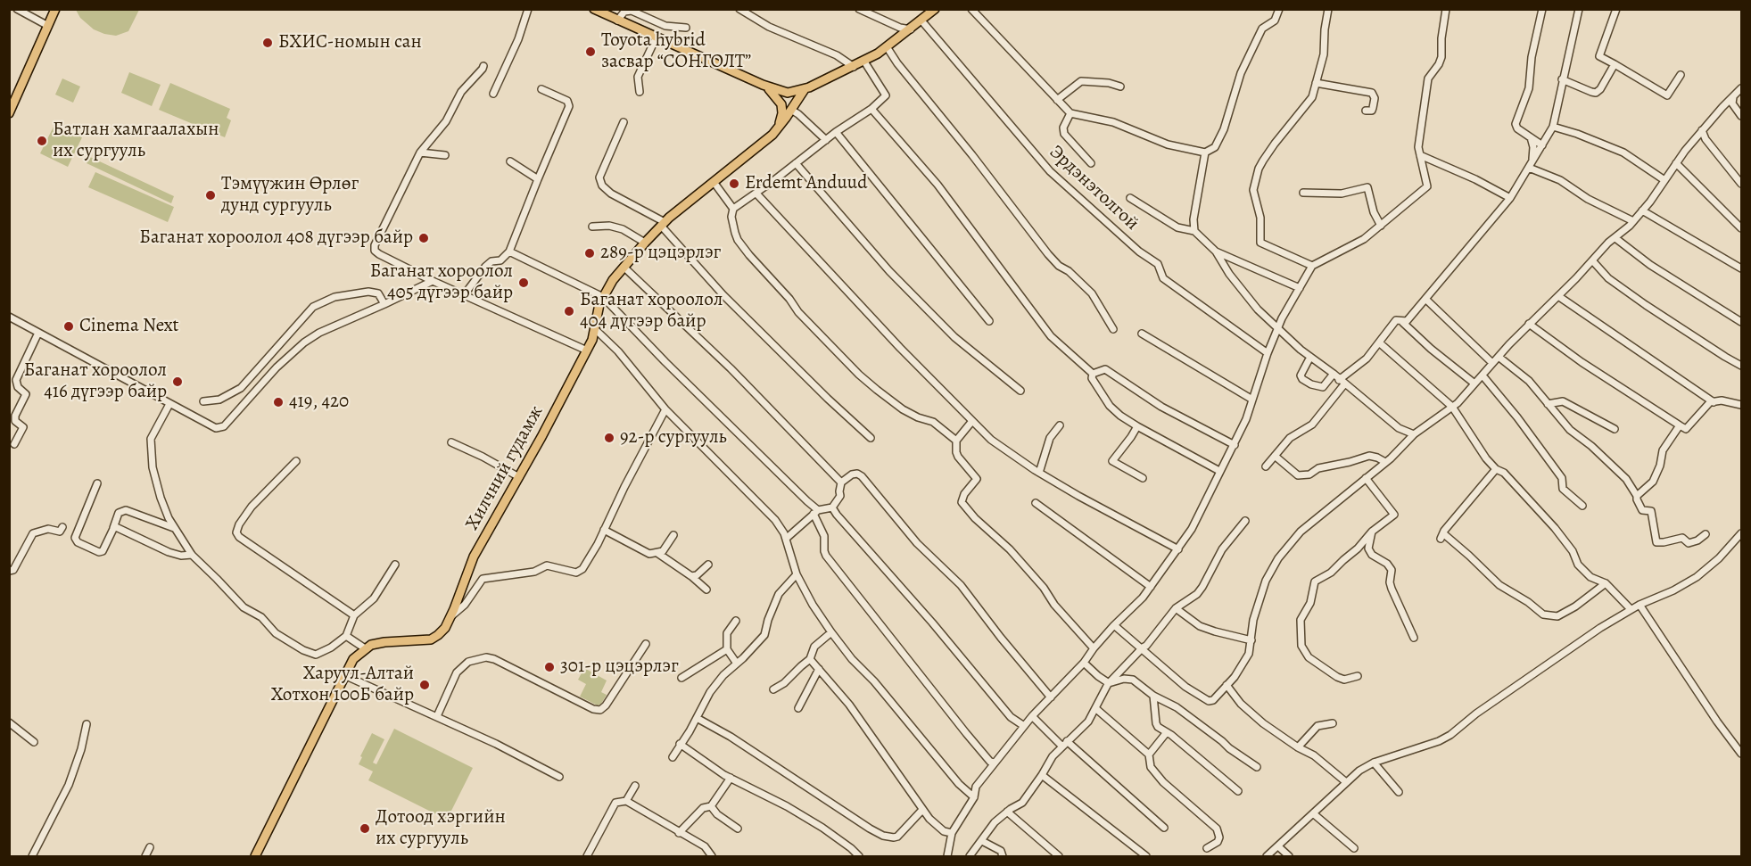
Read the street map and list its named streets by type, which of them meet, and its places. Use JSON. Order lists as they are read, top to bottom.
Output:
{
  "streets": {
    "main road": ["Хилчний гудамж"],
    "street": ["Эрдэнэтолгой"]
  },
  "places": [
    "БХИС-номын сан",
    "Toyota hybrid засвар “СОНГОЛТ”",
    "Батлан хамгаалахын их сургууль",
    "Erdemt Anduud",
    "Тэмүүжин Өрлөг дунд сургууль",
    "Баганат хороолол 408 дүгээр байр",
    "289-р цэцэрлэг",
    "Баганат хороолол 405 дүгээр байр",
    "Баганат хороолол 404 дүгээр байр",
    "Cinema Next",
    "Баганат хороолол 416 дүгээр байр",
    "419, 420",
    "92-р сургууль",
    "301-р цэцэрлэг",
    "Харуул-Алтай Хотхон 100Б байр",
    "Дотоод хэргийн их сургууль"
  ]
}
